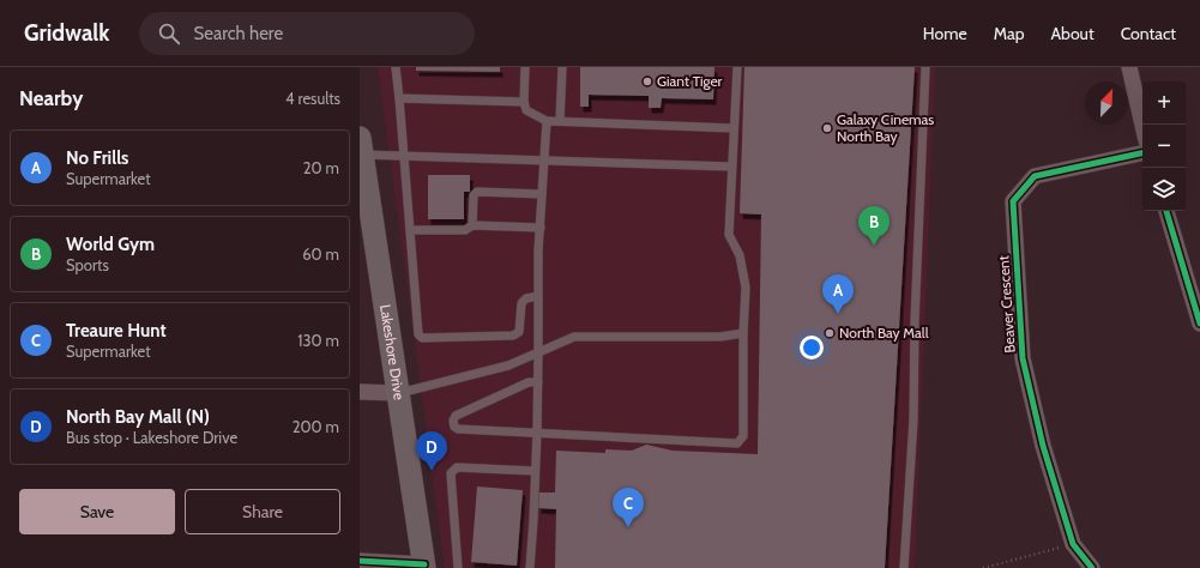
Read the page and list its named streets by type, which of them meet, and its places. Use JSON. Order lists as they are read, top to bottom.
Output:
{
  "streets": {
    "main road": ["Lakeshore Drive"],
    "street": ["Beaver Crescent"]
  },
  "places": ["Giant Tiger", "Galaxy Cinemas North Bay", "North Bay Mall"],
  "north": "top right",
  "page": {
    "header": "Gridwalk",
    "search": "Search here",
    "nav": [
      "Home",
      "Map",
      "About",
      "Contact"
    ],
    "heading": ["Nearby", "4 results"],
    "map_buttons": ["+", "−"],
    "list": [
      {
        "mark": "A",
        "name": "No Frills",
        "note": "Supermarket",
        "value": "20 m"
      },
      {
        "mark": "B",
        "name": "World Gym",
        "note": "Sports",
        "value": "60 m"
      },
      {
        "mark": "C",
        "name": "Treaure Hunt",
        "note": "Supermarket",
        "value": "130 m"
      },
      {
        "mark": "D",
        "name": "North Bay Mall (N)",
        "note": "Bus stop · Lakeshore Drive",
        "value": "200 m"
      }
    ],
    "pins": [
      "B",
      "A",
      "D",
      "C"
    ],
    "buttons": ["Save", "Share"]
  }
}
